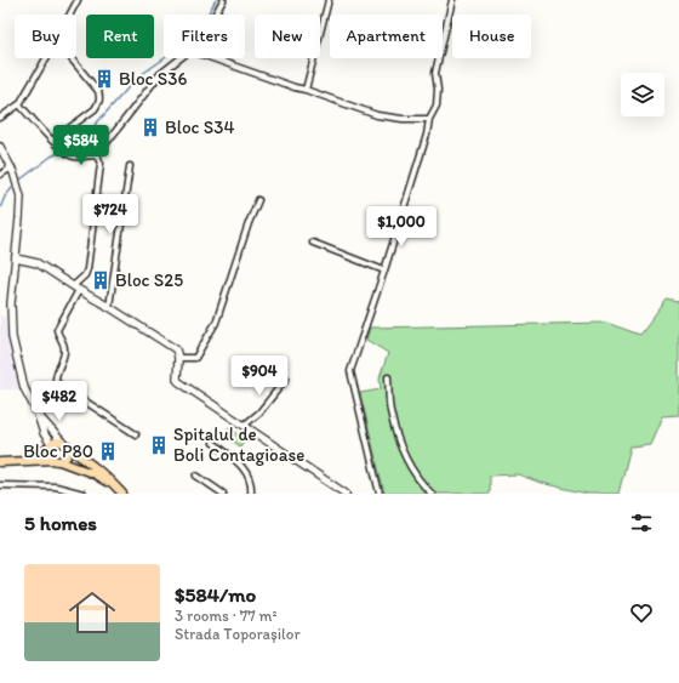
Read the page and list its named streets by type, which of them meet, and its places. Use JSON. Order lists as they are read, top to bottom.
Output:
{
  "places": {
    "building": [
      "Bloc S36",
      "Bloc S34",
      "Bloc S25",
      "Spitalul de Boli Contagioase",
      "Bloc P80"
    ]
  },
  "page": {
    "chip": [
      "Buy",
      "Rent",
      "Filters",
      "New",
      "Apartment",
      "House"
    ],
    "price": [
      "$584",
      "$724",
      "$1,000",
      "$904",
      "$482"
    ],
    "heading": "5 homes",
    "list": [
      {
        "name": "$584/mo",
        "note": "3 rooms · 77 m² · Strada Toporașilor"
      }
    ]
  }
}
